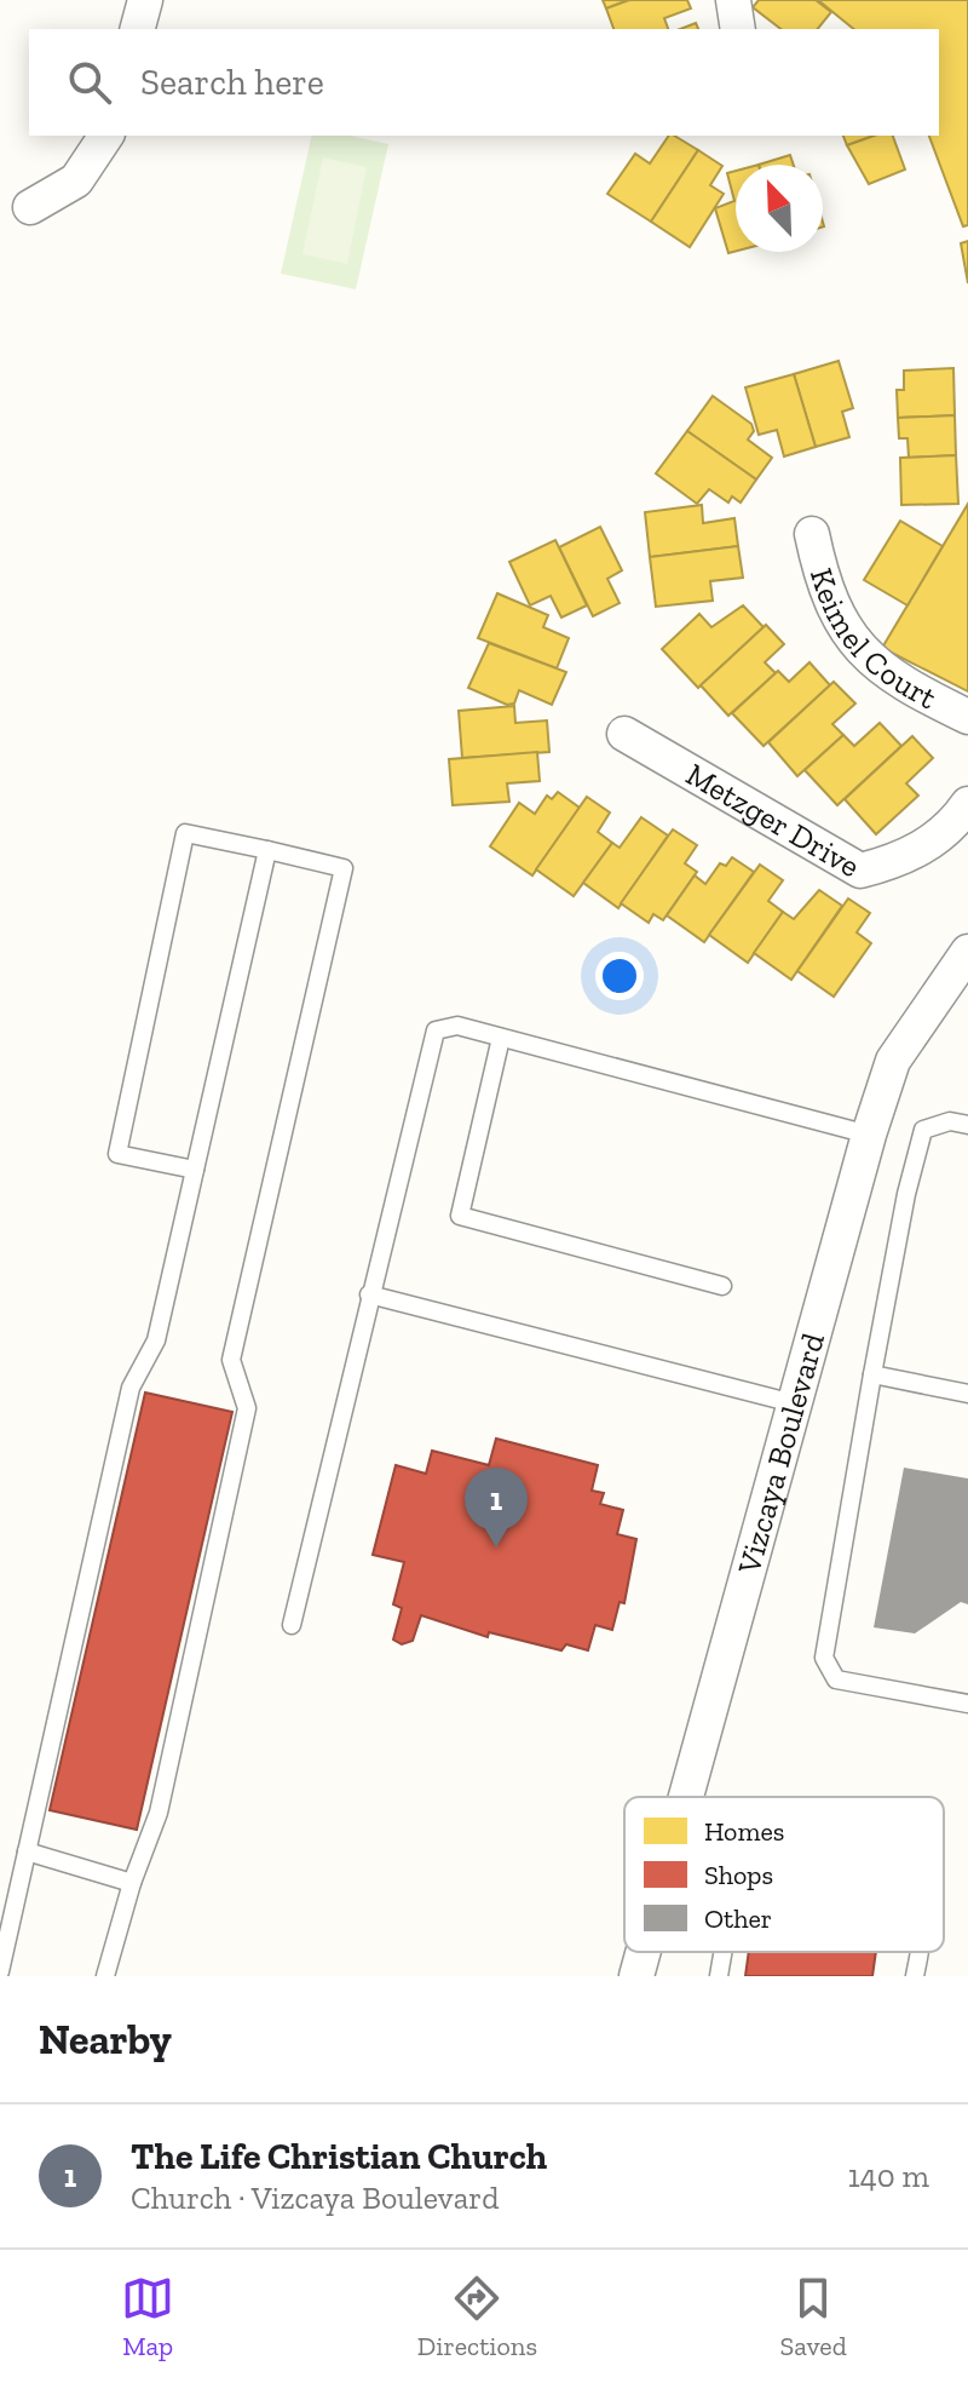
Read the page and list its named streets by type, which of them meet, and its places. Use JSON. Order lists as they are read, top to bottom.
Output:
{
  "streets": {
    "street": ["Keimel Court", "Metzger Drive", "Vizcaya Boulevard"]
  },
  "legend": ["Homes", "Shops", "Other"],
  "north": "top left",
  "page": {
    "search": "Search here",
    "pins": "1",
    "heading": "Nearby",
    "list": [
      {
        "mark": "1",
        "name": "The Life Christian Church",
        "note": "Church · Vizcaya Boulevard",
        "value": "140 m"
      }
    ],
    "nav": ["Map", "Directions", "Saved"]
  }
}
